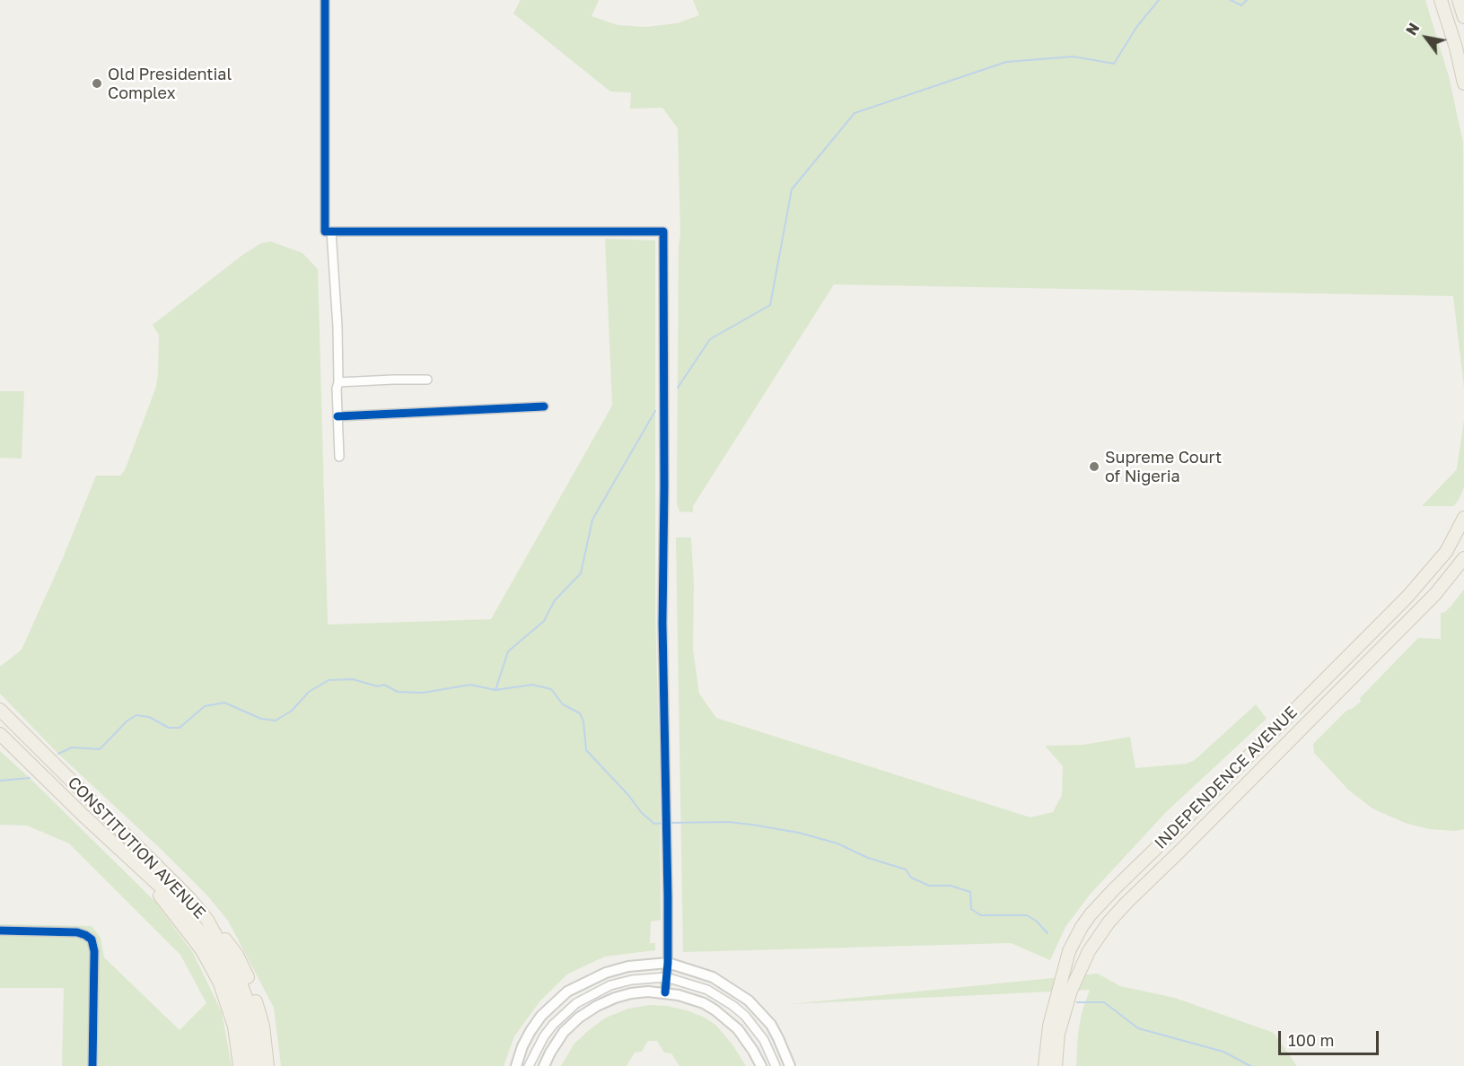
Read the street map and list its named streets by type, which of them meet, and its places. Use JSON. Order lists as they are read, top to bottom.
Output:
{
  "streets": {
    "main road": ["INDEPENDENCE AVENUE", "CONSTITUTION AVENUE"]
  },
  "places": ["Old Presidential Complex", "Supreme Court of Nigeria"],
  "scale_bar": "100 m",
  "north": "top left"
}
